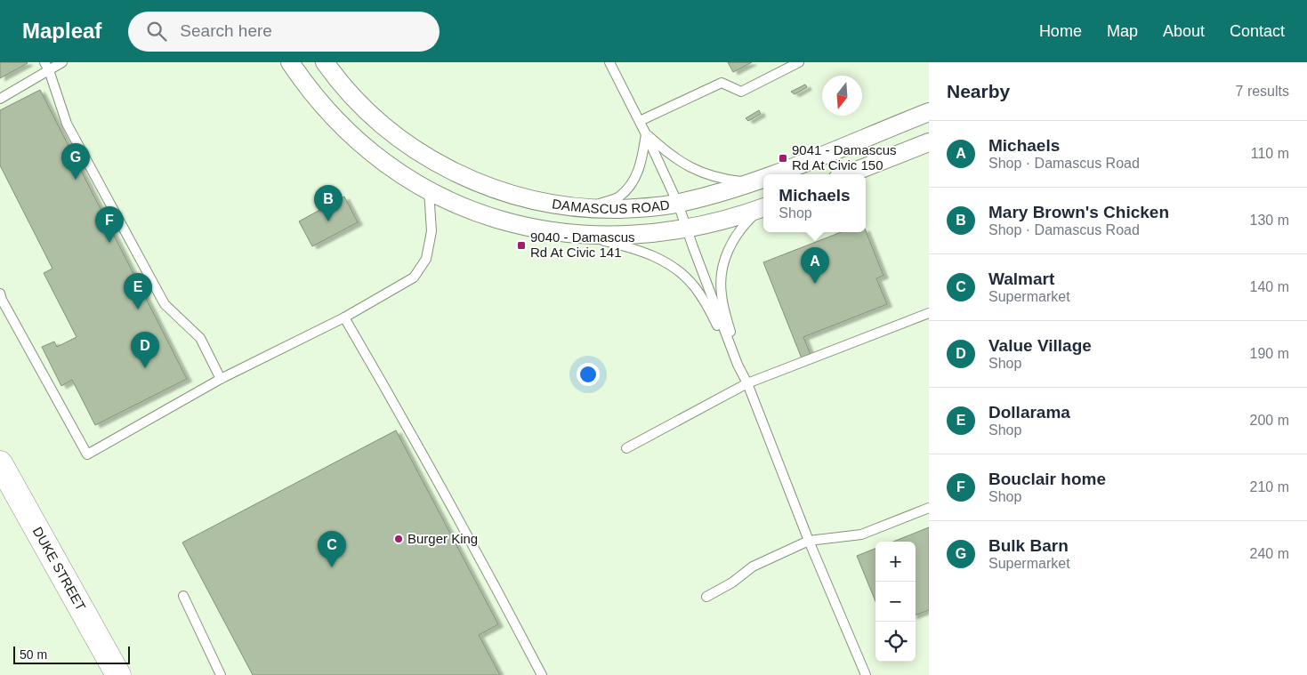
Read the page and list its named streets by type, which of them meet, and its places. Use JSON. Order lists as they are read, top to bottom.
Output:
{
  "streets": {
    "main road": ["DUKE STREET"],
    "street": ["DAMASCUS ROAD"]
  },
  "places": {
    "transit": ["9041 - Damascus Rd At Civic 150", "9040 - Damascus Rd At Civic 141"],
    "other": ["Burger King"]
  },
  "scale_bar": "50 m",
  "north": "bottom",
  "page": {
    "header": "Mapleaf",
    "search": "Search here",
    "nav": [
      "Home",
      "Map",
      "About",
      "Contact"
    ],
    "heading": ["Nearby", "7 results"],
    "list": [
      {
        "mark": "A",
        "name": "Michaels",
        "note": "Shop · Damascus Road",
        "value": "110 m"
      },
      {
        "mark": "B",
        "name": "Mary Brown's Chicken",
        "note": "Shop · Damascus Road",
        "value": "130 m"
      },
      {
        "mark": "C",
        "name": "Walmart",
        "note": "Supermarket",
        "value": "140 m"
      },
      {
        "mark": "D",
        "name": "Value Village",
        "note": "Shop",
        "value": "190 m"
      },
      {
        "mark": "E",
        "name": "Dollarama",
        "note": "Shop",
        "value": "200 m"
      },
      {
        "mark": "F",
        "name": "Bouclair home",
        "note": "Shop",
        "value": "210 m"
      },
      {
        "mark": "G",
        "name": "Bulk Barn",
        "note": "Supermarket",
        "value": "240 m"
      }
    ],
    "pins": [
      "G",
      "B",
      "F",
      "A",
      "E",
      "D",
      "C"
    ],
    "popup": ["Michaels", "Shop"],
    "map_buttons": ["+", "−"],
    "scale": "50 m"
  }
}
